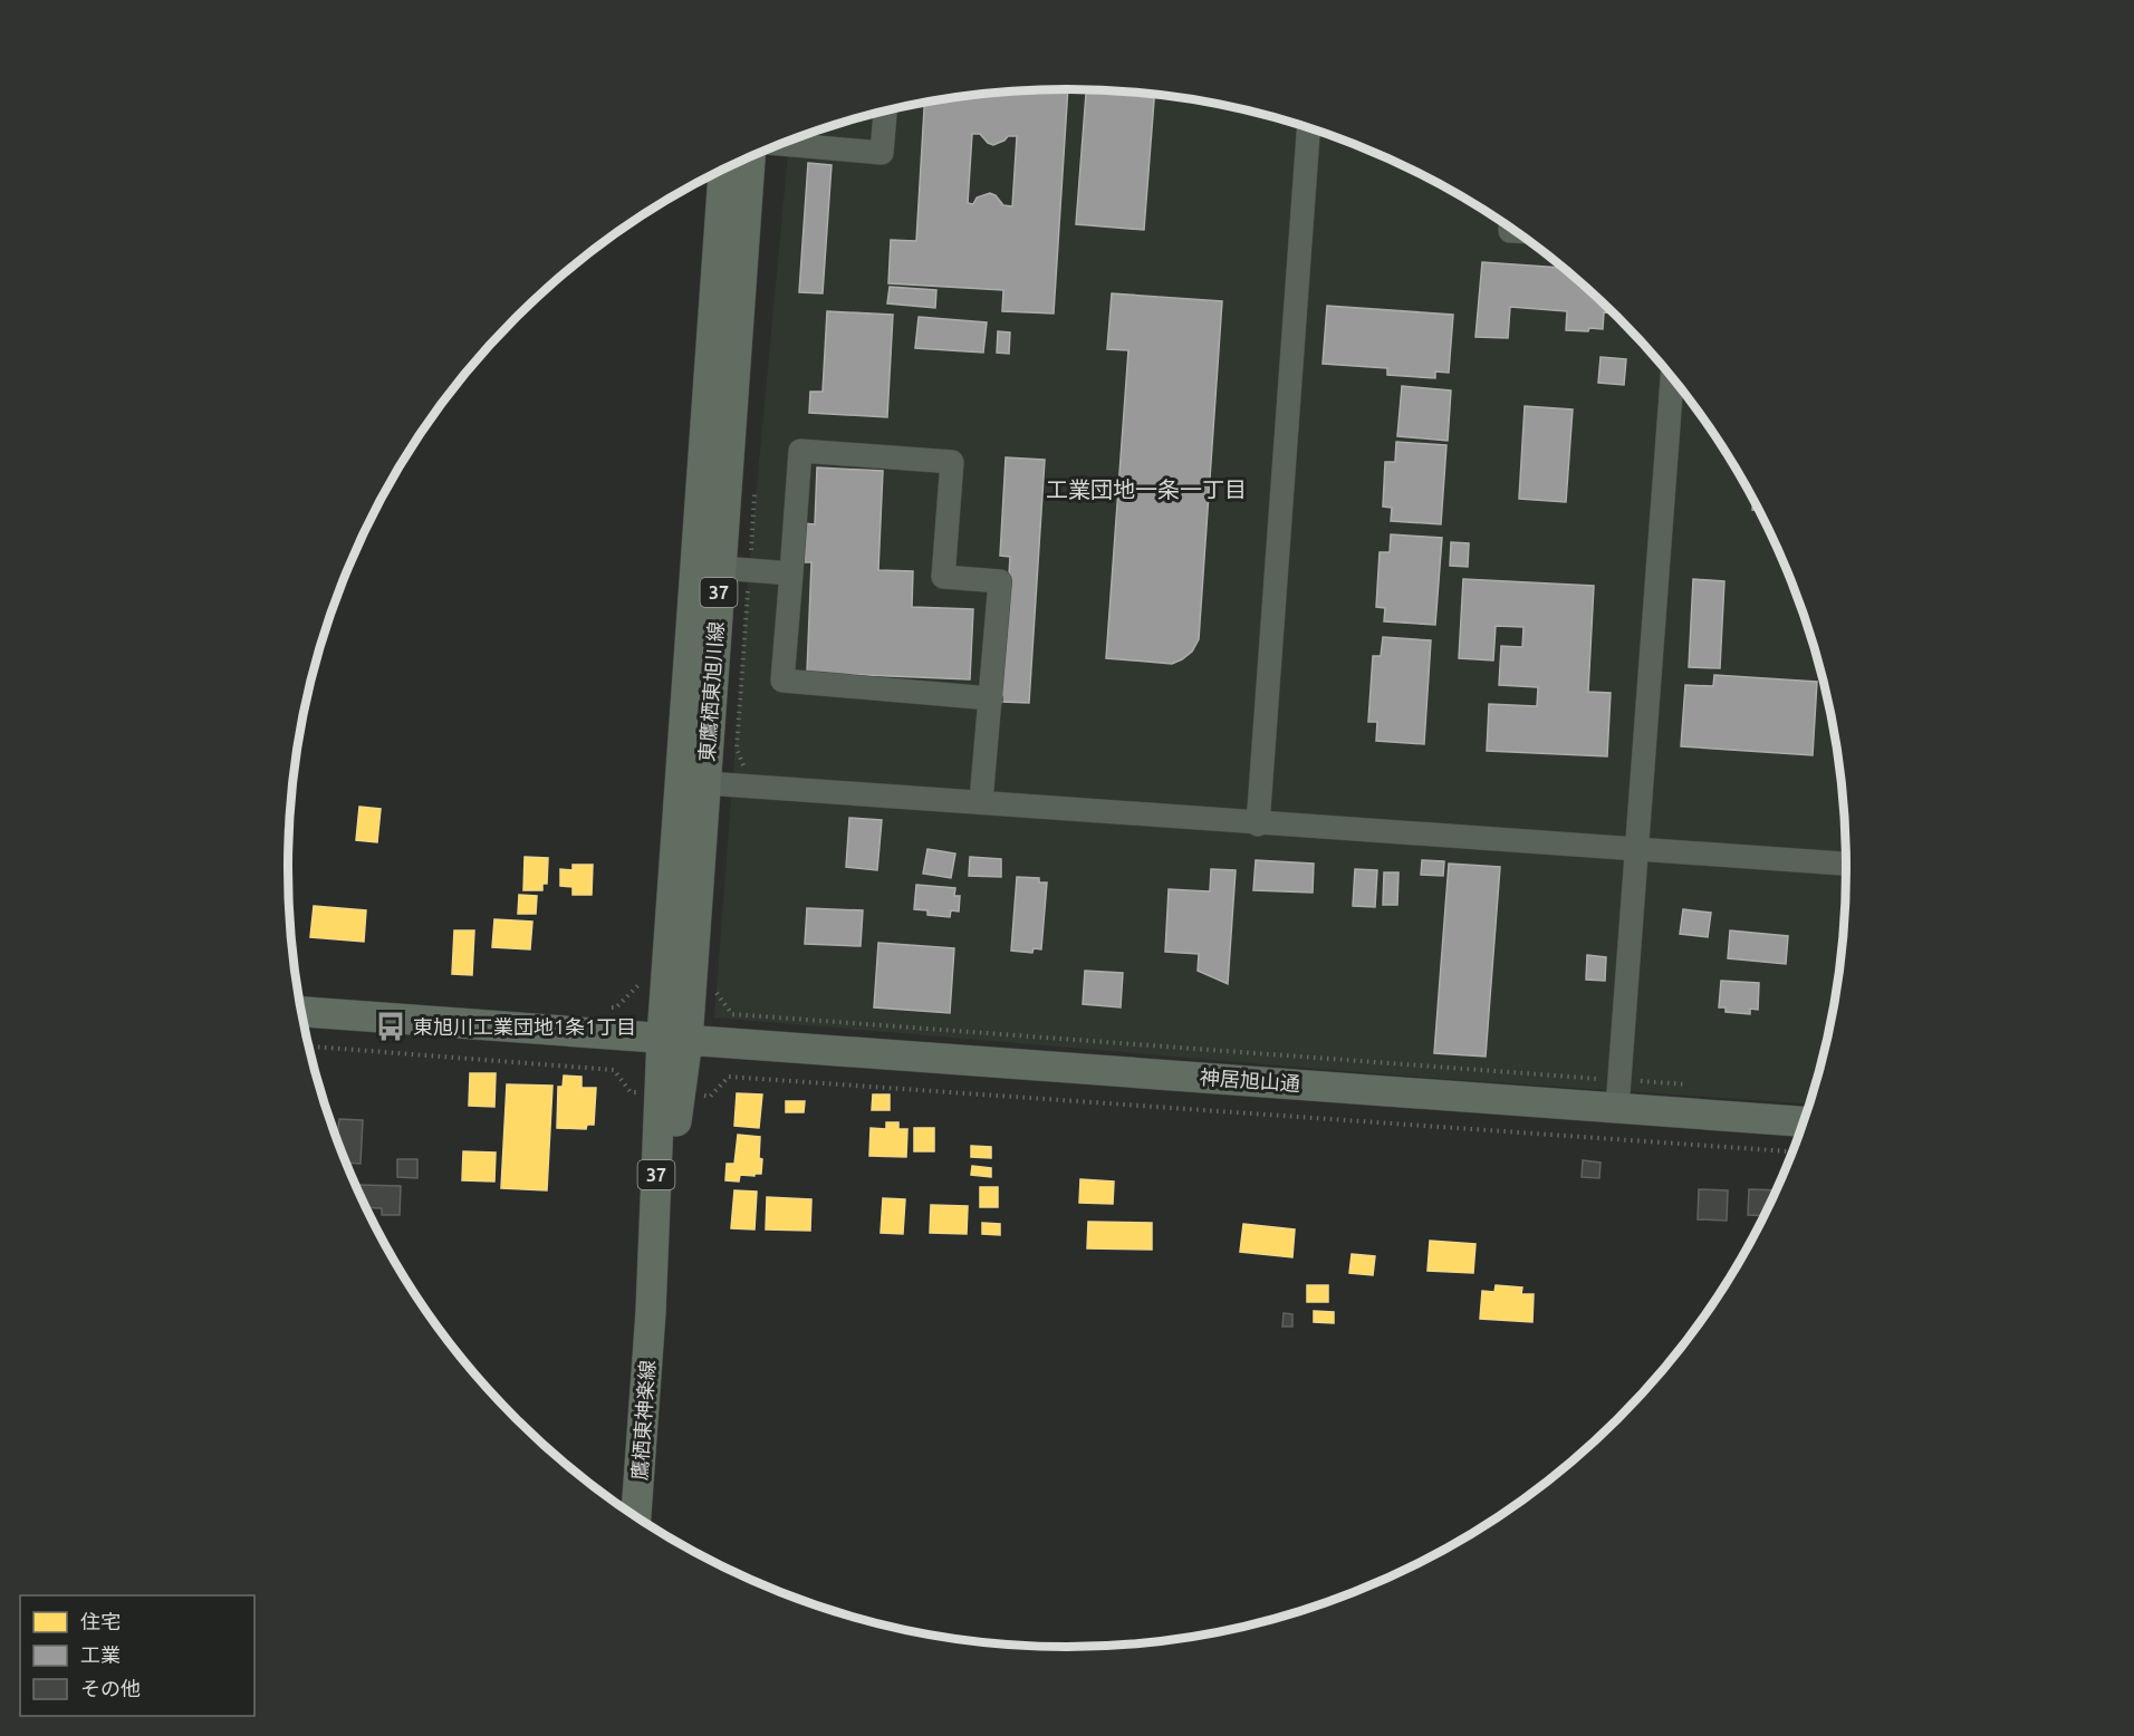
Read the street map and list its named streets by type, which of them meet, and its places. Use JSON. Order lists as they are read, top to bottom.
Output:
{
  "streets": {
    "main road": [
      "37",
      "東鷹栖東旭川線",
      "神居旭山通",
      "鷹栖東神楽線"
    ]
  },
  "crossings": [
    ["東鷹栖東旭川線", "神居旭山通"],
    ["東鷹栖東旭川線", "鷹栖東神楽線"],
    ["神居旭山通", "鷹栖東神楽線"]
  ],
  "districts": ["工業団地一条一丁目"],
  "places": {
    "bus stop": ["東旭川工業団地1条1丁目"]
  },
  "legend": ["住宅", "工業", "その他"]
}
